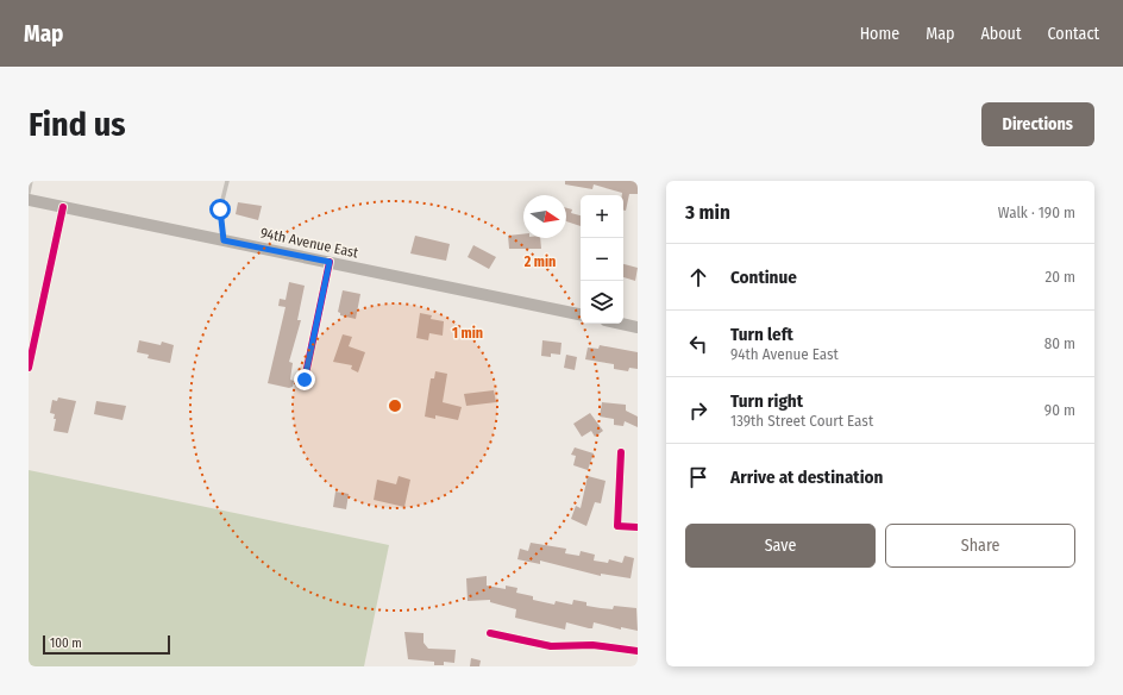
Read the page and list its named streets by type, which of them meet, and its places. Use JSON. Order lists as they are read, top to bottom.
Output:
{
  "streets": {
    "main road": ["94th Avenue East"]
  },
  "scale_bar": "100 m",
  "north": "right",
  "page": {
    "header": "Map",
    "nav": [
      "Home",
      "Map",
      "About",
      "Contact"
    ],
    "buttons": [
      "Directions",
      ["Save", "Share"]
    ],
    "title": "Find us",
    "heading": ["3 min", "Walk · 190 m"],
    "map_buttons": ["+", "−"],
    "list": [
      ["Continue", "20 m"],
      ["Turn left", "94th Avenue East", "80 m"],
      ["Turn right", "139th Street Court East", "90 m"],
      "Arrive at destination"
    ],
    "scale": "100 m"
  },
  "rings": ["2 min", "1 min"]
}
